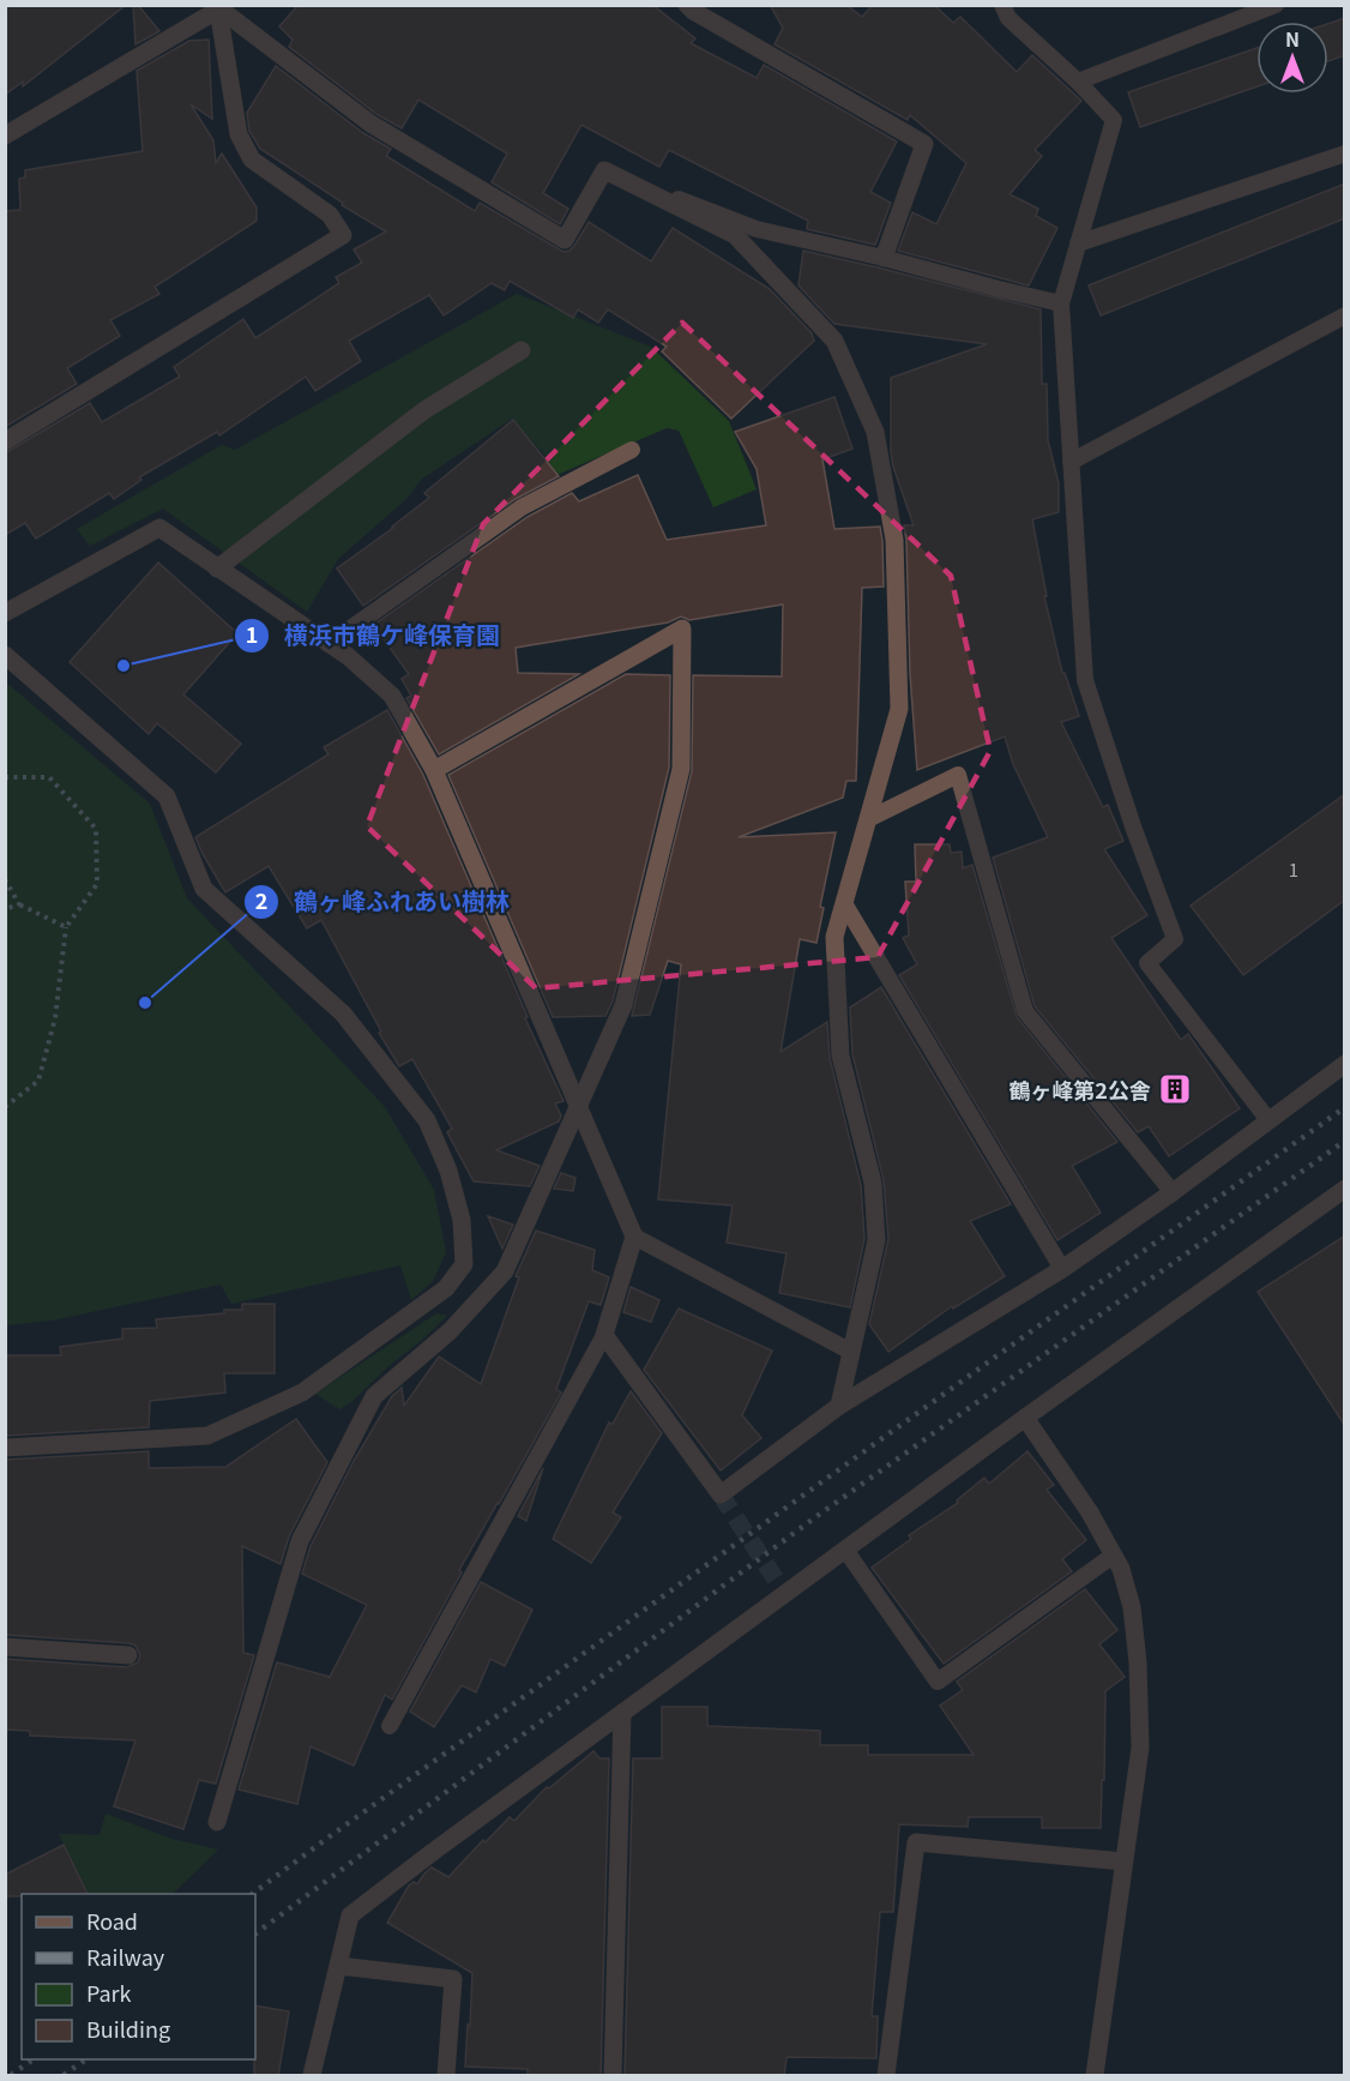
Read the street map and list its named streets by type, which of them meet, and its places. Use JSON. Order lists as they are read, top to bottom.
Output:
{
  "places": {
    "other": ["横浜市鶴ケ峰保育園", "鶴ヶ峰ふれあい樹林"],
    "building": ["鶴ヶ峰第2公舎"]
  },
  "house_numbers": ["1"],
  "legend": [
    "Road",
    "Railway",
    "Park",
    "Building"
  ],
  "north": "top"
}
